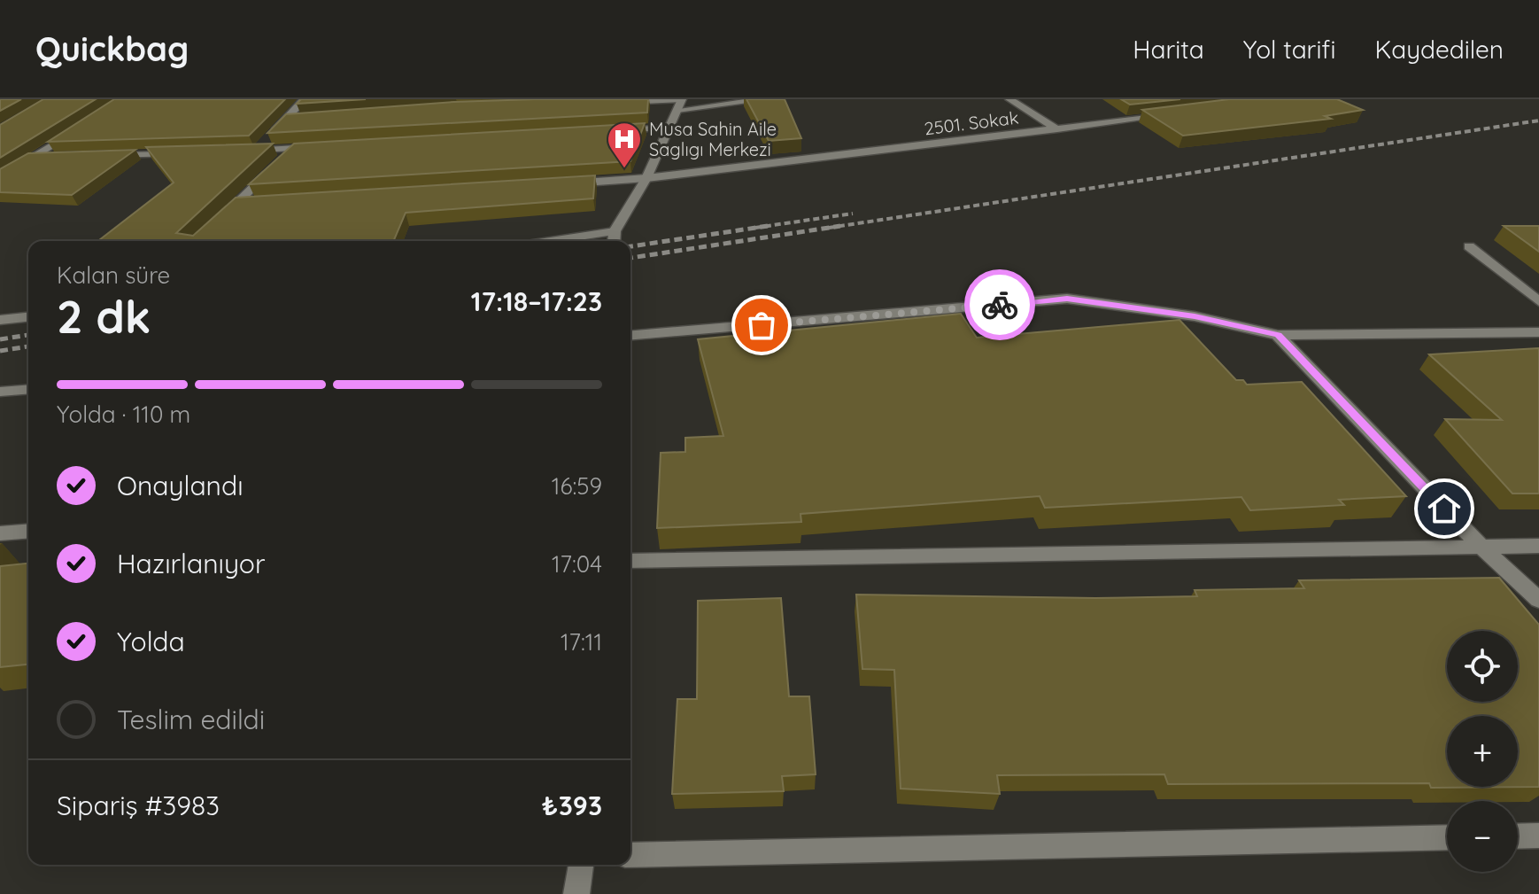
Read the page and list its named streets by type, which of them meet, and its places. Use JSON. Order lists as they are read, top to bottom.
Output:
{
  "streets": {
    "street": ["2501. Sokak"]
  },
  "places": {
    "hospital": ["Musa Sahin Aile Saglıgı Merkezi"]
  },
  "page": {
    "header": "Quickbag",
    "nav": ["Harita", "Yol tarifi", "Kaydedilen"],
    "heading": ["2 dk", "Kalan süre", "17:18–17:23"],
    "panel": ["Sipariş #3983", "₺393"],
    "bar": "Yolda · 110 m",
    "list": [
      ["Onaylandı", "16:59"],
      ["Hazırlanıyor", "17:04"],
      ["Yolda", "17:11"],
      "Teslim edildi"
    ],
    "map_buttons": ["+", "−"]
  }
}
